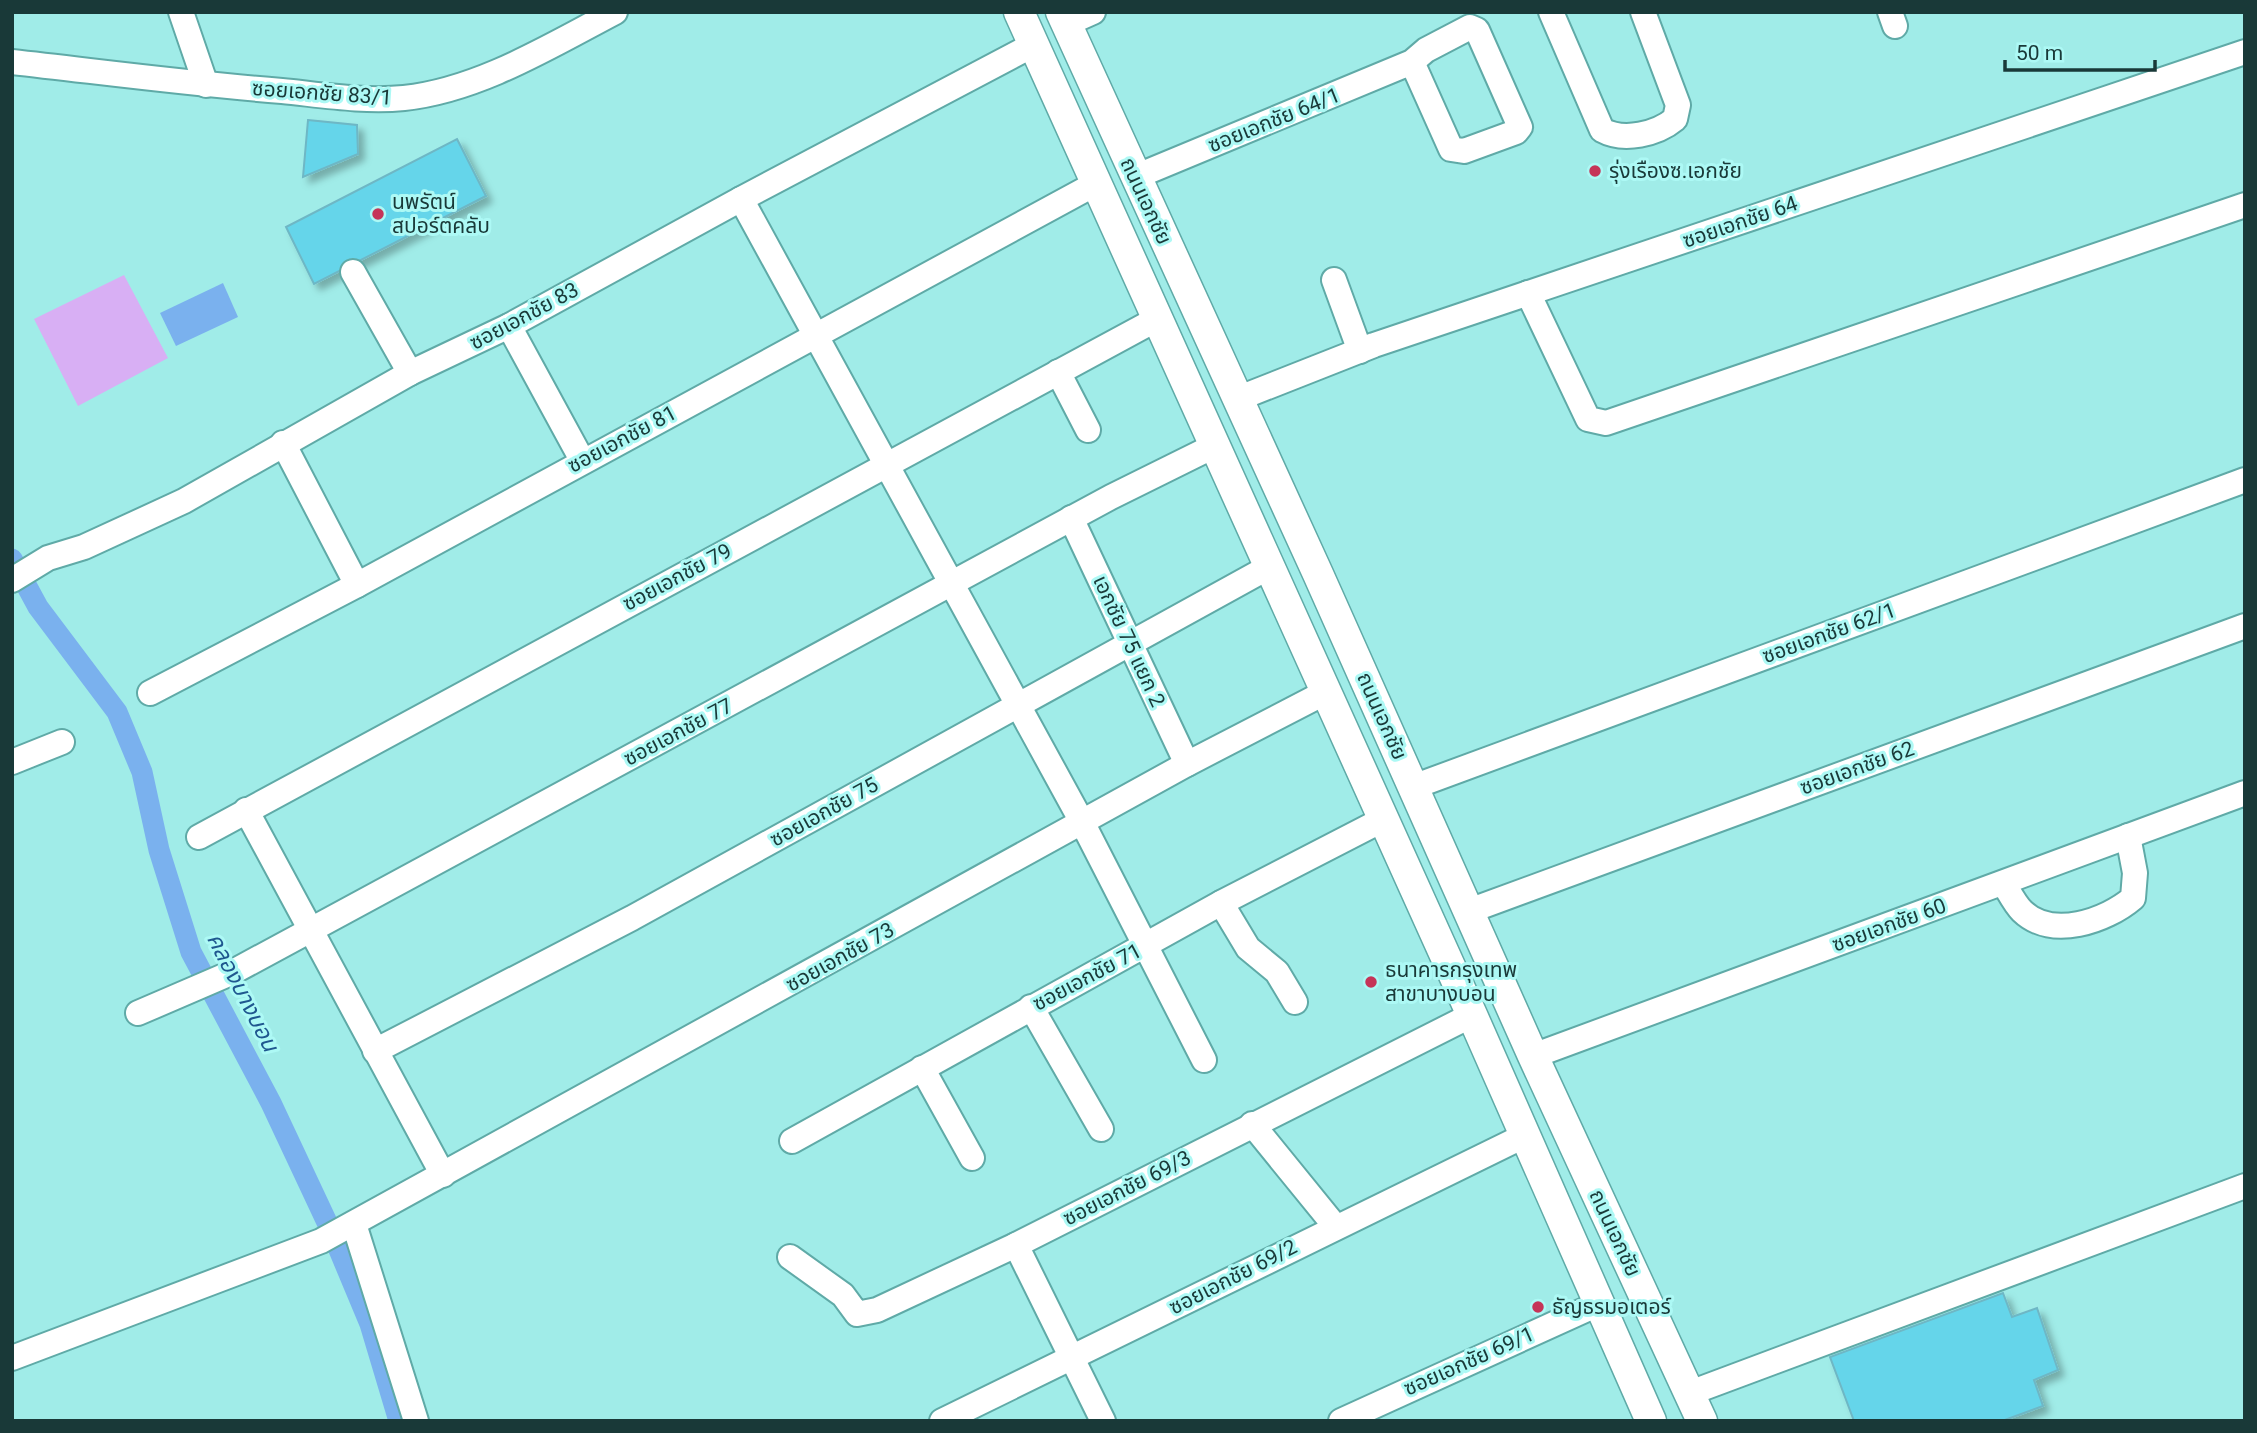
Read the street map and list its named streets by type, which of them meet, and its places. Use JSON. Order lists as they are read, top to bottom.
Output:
{
  "streets": {
    "main road": ["ถนนเอกชัย"],
    "street": [
      "ซอยเอกชัย 83/1",
      "ซอยเอกชัย 64/1",
      "ซอยเอกชัย 64",
      "ซอยเอกชัย 83",
      "ซอยเอกชัย 81",
      "ซอยเอกชัย 79",
      "ซอยเอกชัย 62/1",
      "เอกชัย 75 แยก 2",
      "ซอยเอกชัย 77",
      "ซอยเอกชัย 62",
      "ซอยเอกชัย 75",
      "ซอยเอกชัย 60",
      "ซอยเอกชัย 73",
      "ซอยเอกชัย 71",
      "ซอยเอกชัย 69/3",
      "ซอยเอกชัย 69/2",
      "ซอยเอกชัย 69/1"
    ]
  },
  "crossings": [
    ["ซอยเอกชัย 64/1", "ถนนเอกชัย"],
    ["ถนนเอกชัย", "ซอยเอกชัย 64"],
    ["ถนนเอกชัย", "ซอยเอกชัย 83"],
    ["ถนนเอกชัย", "ซอยเอกชัย 81"],
    ["ถนนเอกชัย", "ซอยเอกชัย 79"],
    ["ถนนเอกชัย", "ซอยเอกชัย 62/1"],
    ["ถนนเอกชัย", "ซอยเอกชัย 77"],
    ["ถนนเอกชัย", "ซอยเอกชัย 62"],
    ["ถนนเอกชัย", "ซอยเอกชัย 75"],
    ["ถนนเอกชัย", "ซอยเอกชัย 60"],
    ["ถนนเอกชัย", "ซอยเอกชัย 73"],
    ["ถนนเอกชัย", "ซอยเอกชัย 71"],
    ["ถนนเอกชัย", "ซอยเอกชัย 69/3"],
    ["ถนนเอกชัย", "ซอยเอกชัย 69/2"],
    ["ถนนเอกชัย", "ซอยเอกชัย 69/1"],
    ["เอกชัย 75 แยก 2", "ซอยเอกชัย 77"],
    ["เอกชัย 75 แยก 2", "ซอยเอกชัย 75"],
    ["เอกชัย 75 แยก 2", "ซอยเอกชัย 73"]
  ],
  "water": ["คลองบางบอน"],
  "places": [
    "รุ่งเรืองซ.เอกชัย",
    "นพรัตน์ สปอร์ตคลับ",
    "ธนาคารกรุงเทพ สาขาบางบอน",
    "ธัญธรมอเตอร์"
  ],
  "scale_bar": "50 m"
}
